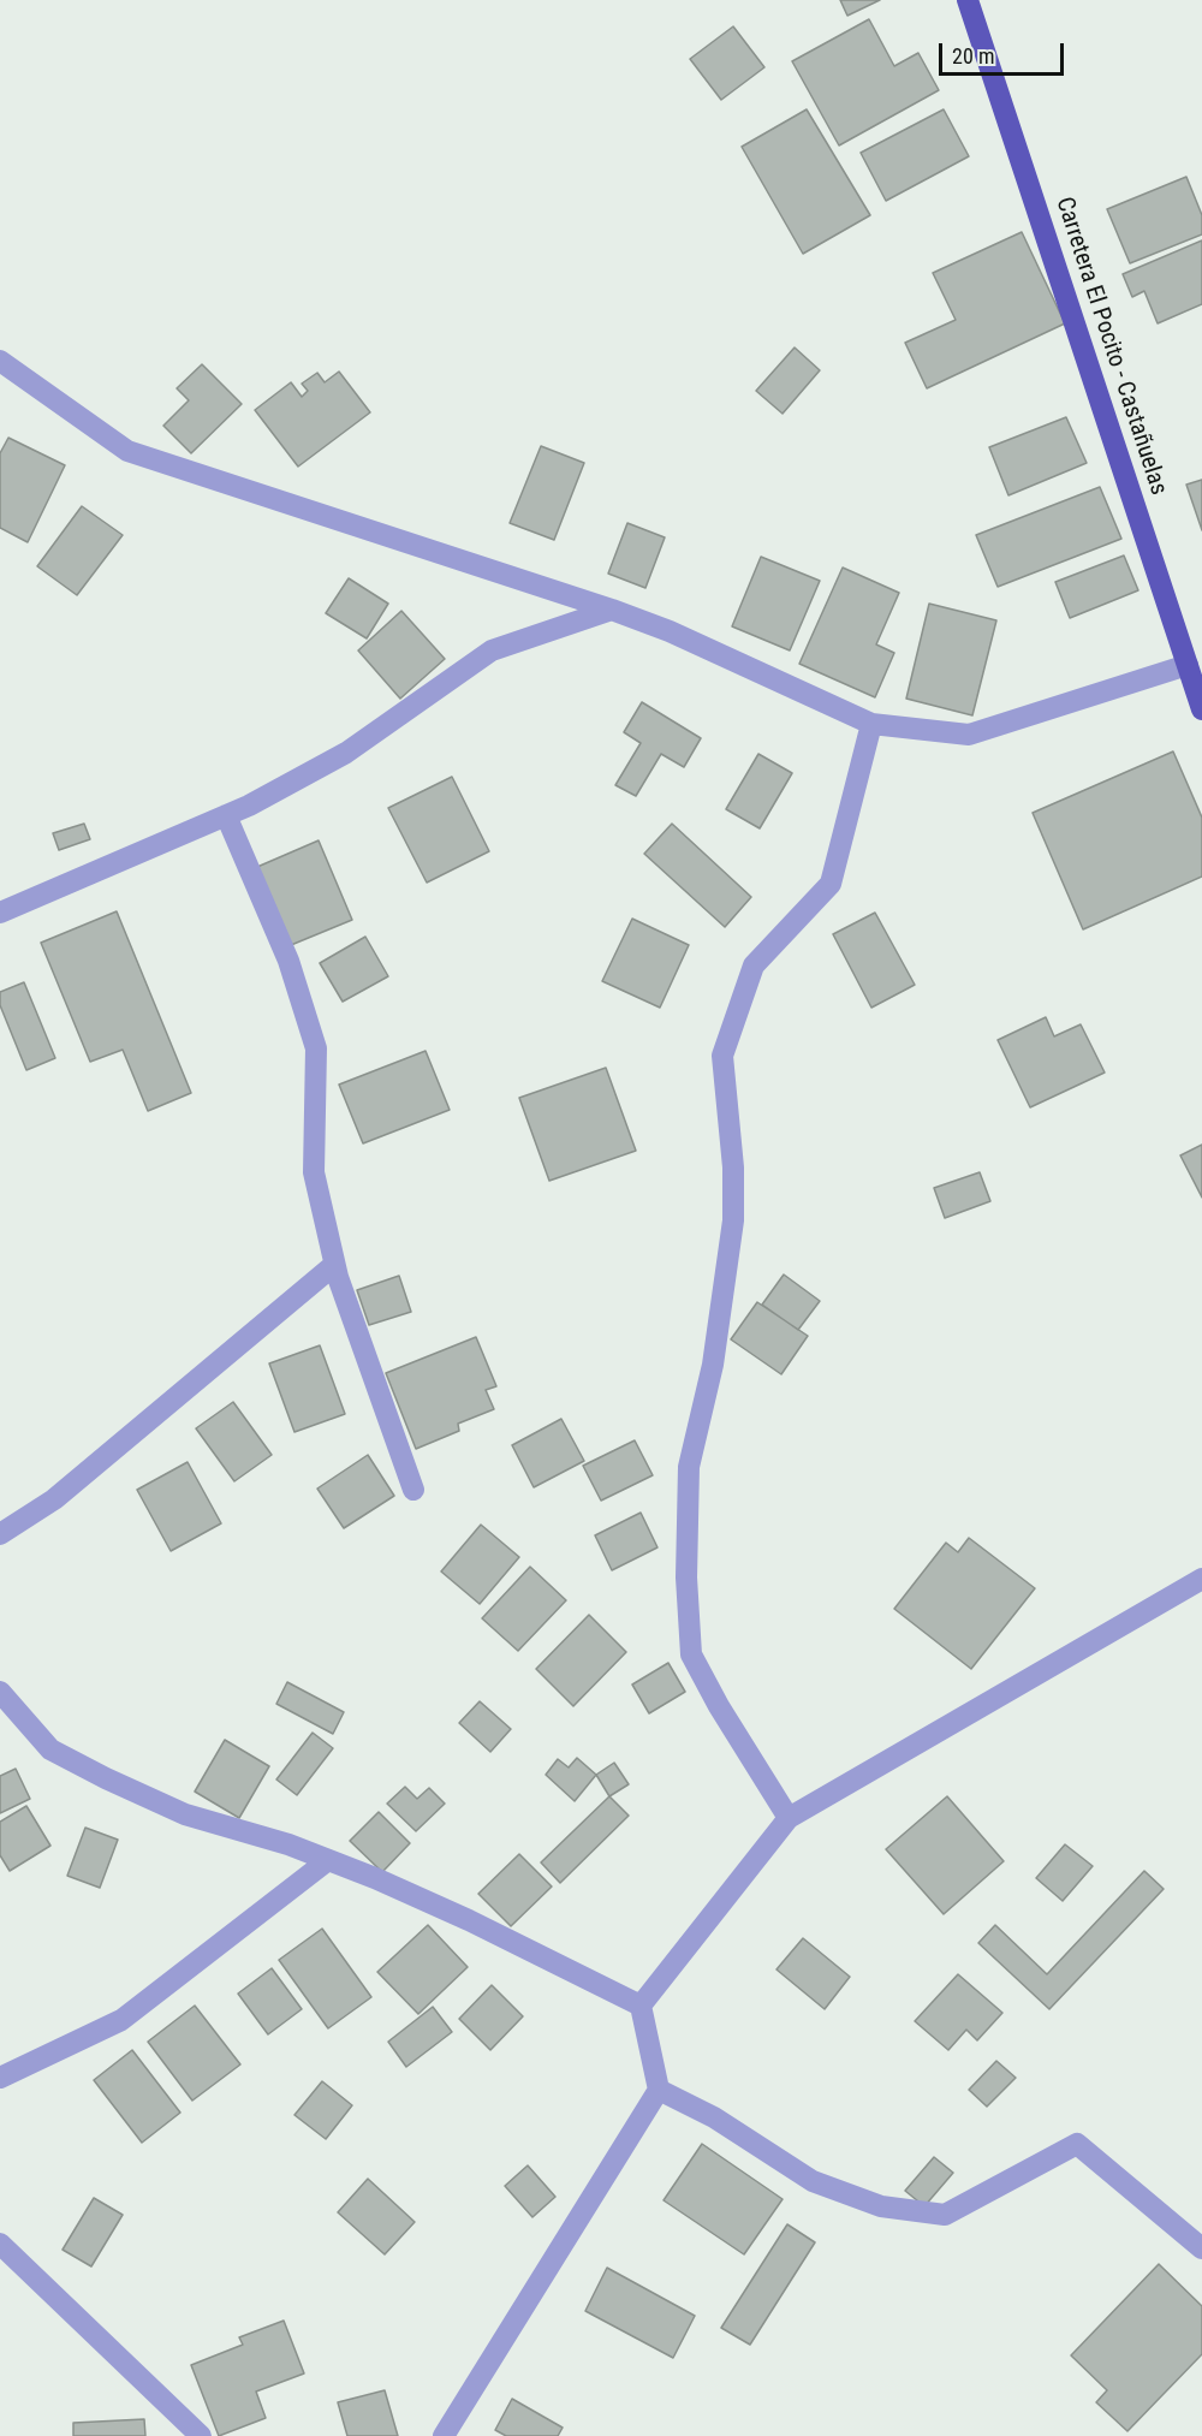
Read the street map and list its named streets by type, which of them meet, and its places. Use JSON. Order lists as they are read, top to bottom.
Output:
{
  "streets": {
    "main road": ["Carretera El Pocito - Castañuelas"]
  },
  "scale_bar": "20 m"
}
